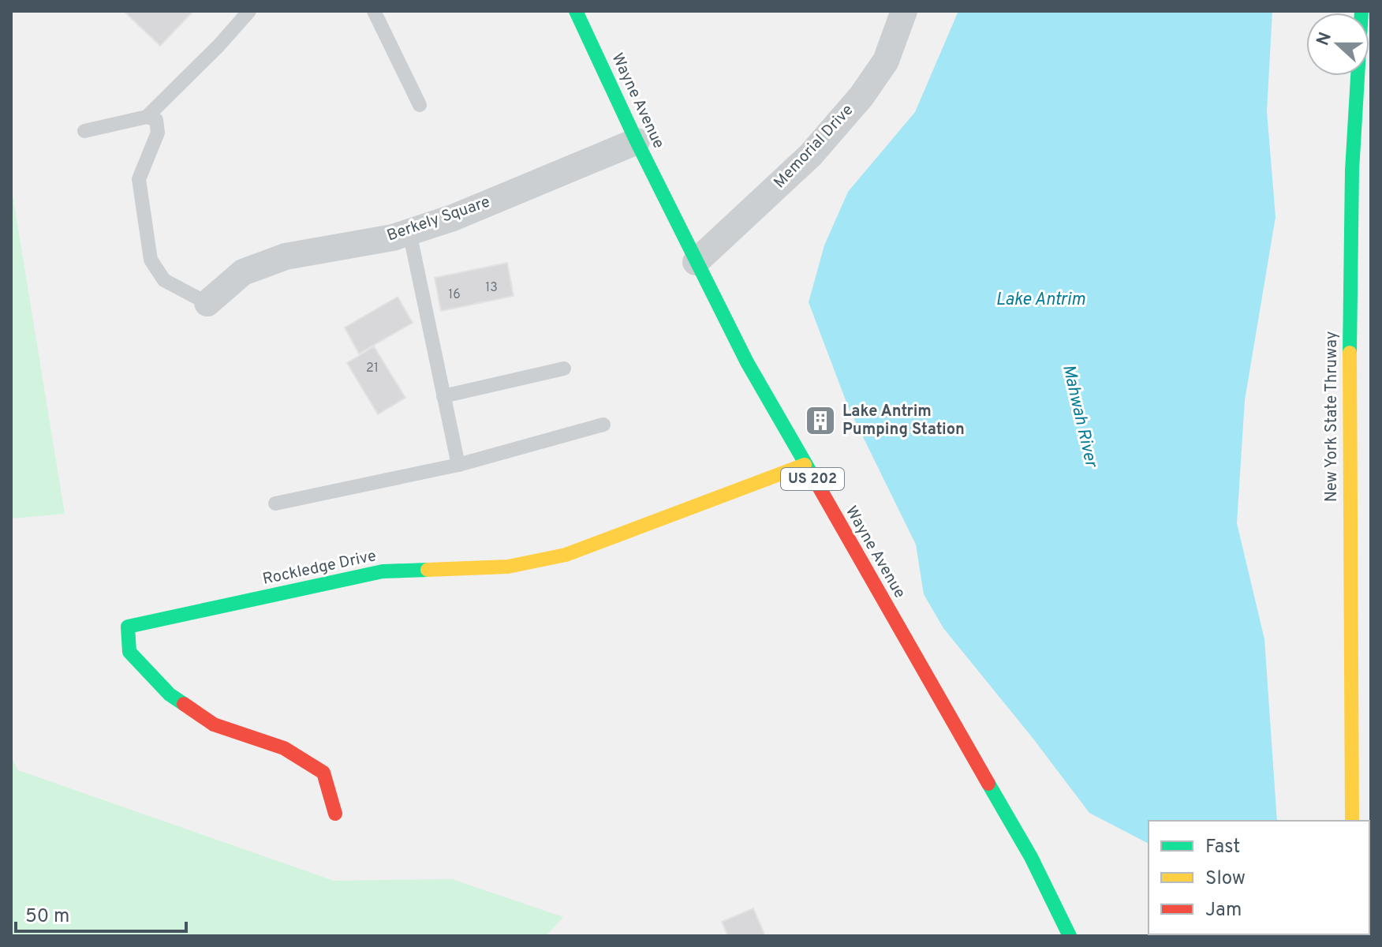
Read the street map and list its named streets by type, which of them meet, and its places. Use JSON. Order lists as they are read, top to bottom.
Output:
{
  "streets": {
    "main road": [
      "Wayne Avenue",
      "New York State Thruway",
      "US 202",
      "Rockledge Drive"
    ],
    "street": ["Memorial Drive", "Berkely Square"]
  },
  "crossings": [
    ["Wayne Avenue", "Memorial Drive"],
    ["Wayne Avenue", "Berkely Square"],
    ["Wayne Avenue", "Rockledge Drive"]
  ],
  "water": ["Lake Antrim", "Mahwah River"],
  "places": {
    "building": ["Lake Antrim Pumping Station"]
  },
  "house_numbers": ["13", "16", "21"],
  "legend": ["Fast", "Slow", "Jam"],
  "scale_bar": "50 m",
  "north": "left"
}
